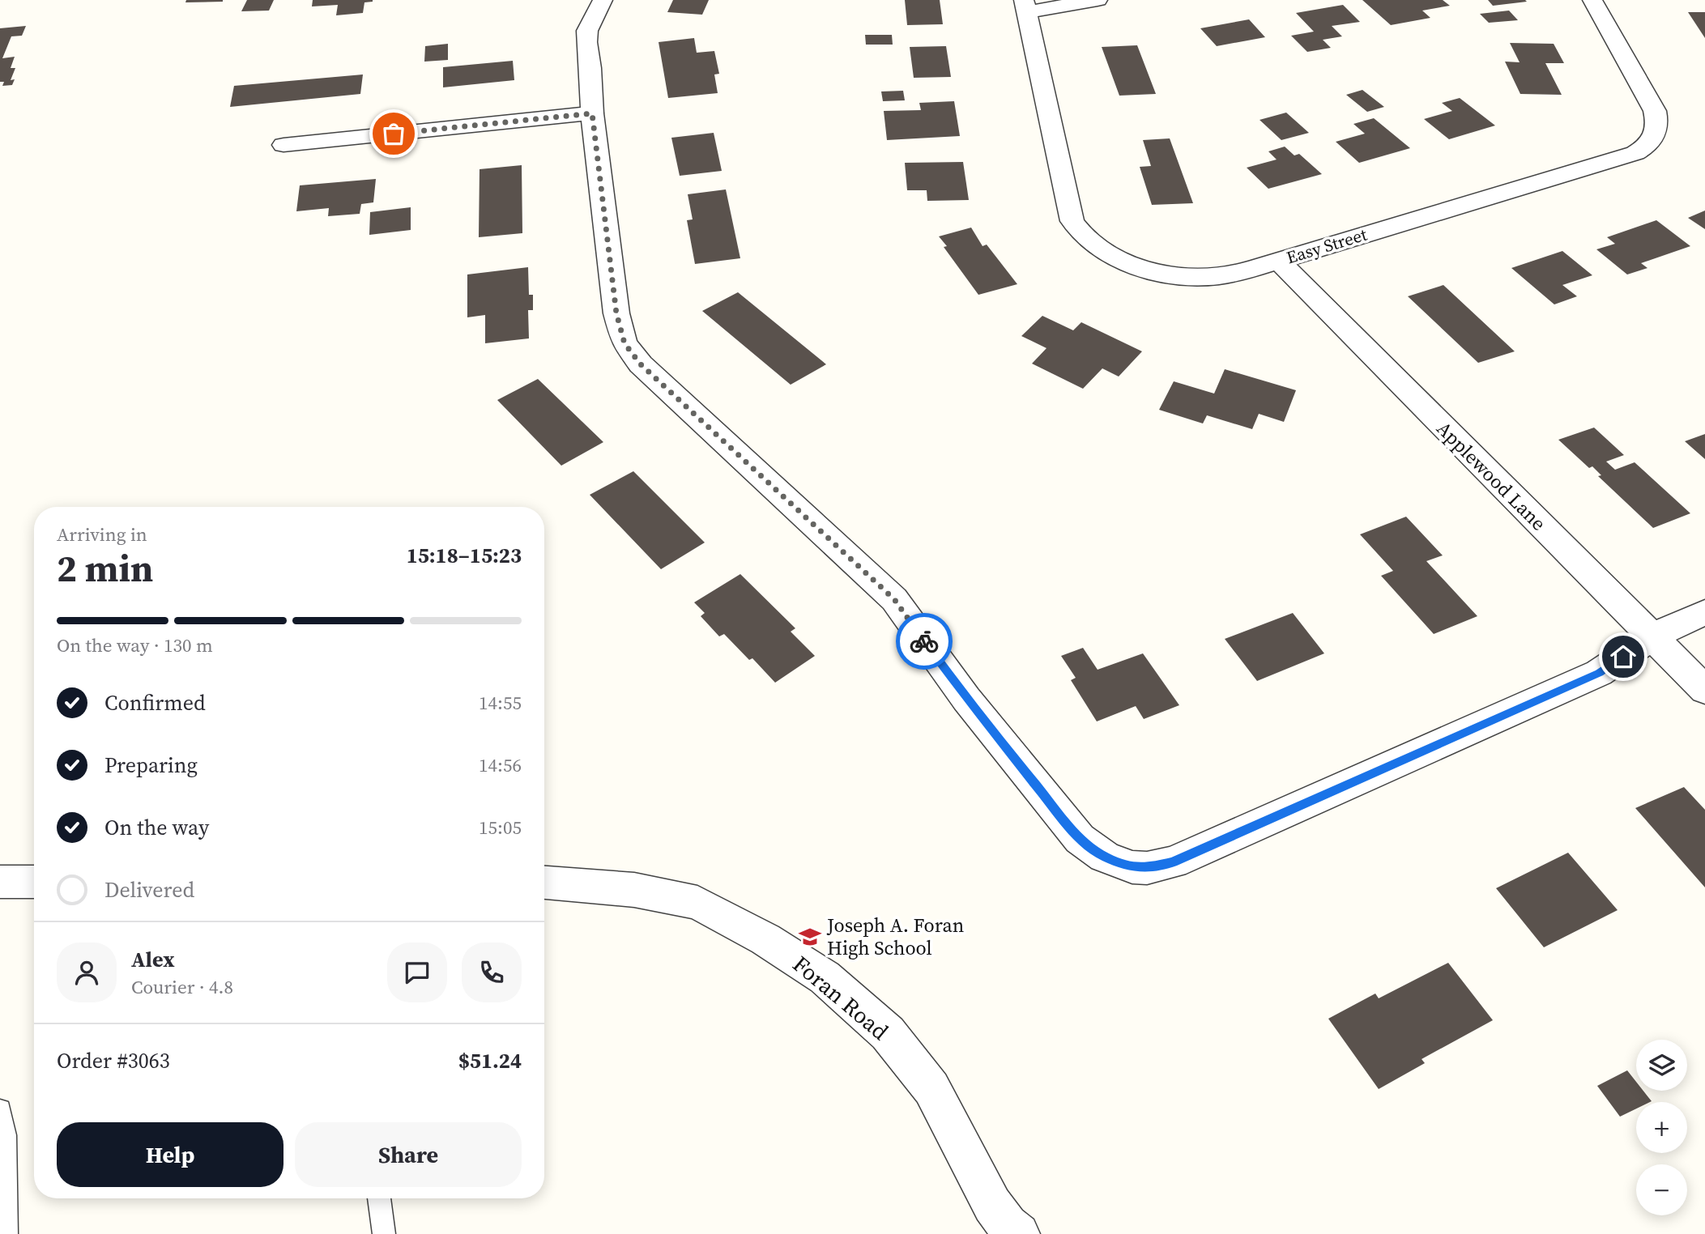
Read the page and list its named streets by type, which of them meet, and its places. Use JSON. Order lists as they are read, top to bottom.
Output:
{
  "streets": {
    "street": ["Easy Street", "Applewood Lane", "Foran Road"]
  },
  "crossings": [
    ["Easy Street", "Applewood Lane"]
  ],
  "places": {
    "school or university": ["Joseph A. Foran High School"]
  },
  "page": {
    "heading": ["2 min", "Arriving in", "15:18–15:23"],
    "panel": [
      "Alex",
      "Courier · 4.8",
      "Order #3063",
      "$51.24"
    ],
    "bar": "On the way · 130 m",
    "list": [
      ["Confirmed", "14:55"],
      ["Preparing", "14:56"],
      ["On the way", "15:05"],
      "Delivered"
    ],
    "map_buttons": ["+", "−"],
    "buttons": ["Help", "Share"]
  }
}
